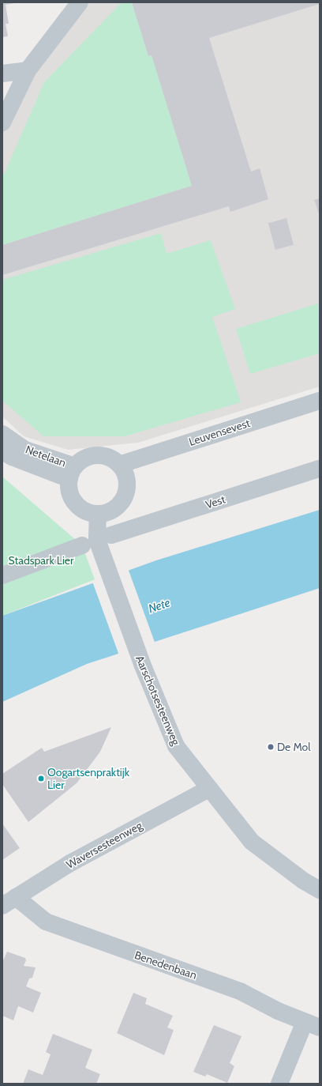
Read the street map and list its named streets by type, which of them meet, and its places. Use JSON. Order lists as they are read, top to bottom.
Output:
{
  "streets": {
    "street": [
      "Leuvensevest",
      "Netelaan",
      "Vest",
      "Aarschotsesteenweg",
      "Waversesteenweg",
      "Benedenbaan"
    ]
  },
  "crossings": [
    ["Leuvensevest", "Netelaan"],
    ["Leuvensevest", "Aarschotsesteenweg"],
    ["Netelaan", "Aarschotsesteenweg"],
    ["Aarschotsesteenweg", "Waversesteenweg"],
    ["Waversesteenweg", "Benedenbaan"]
  ],
  "water": ["Nete"],
  "parks": ["Stadspark Lier"],
  "places": ["De Mol", "Oogartsenpraktijk Lier"]
}
